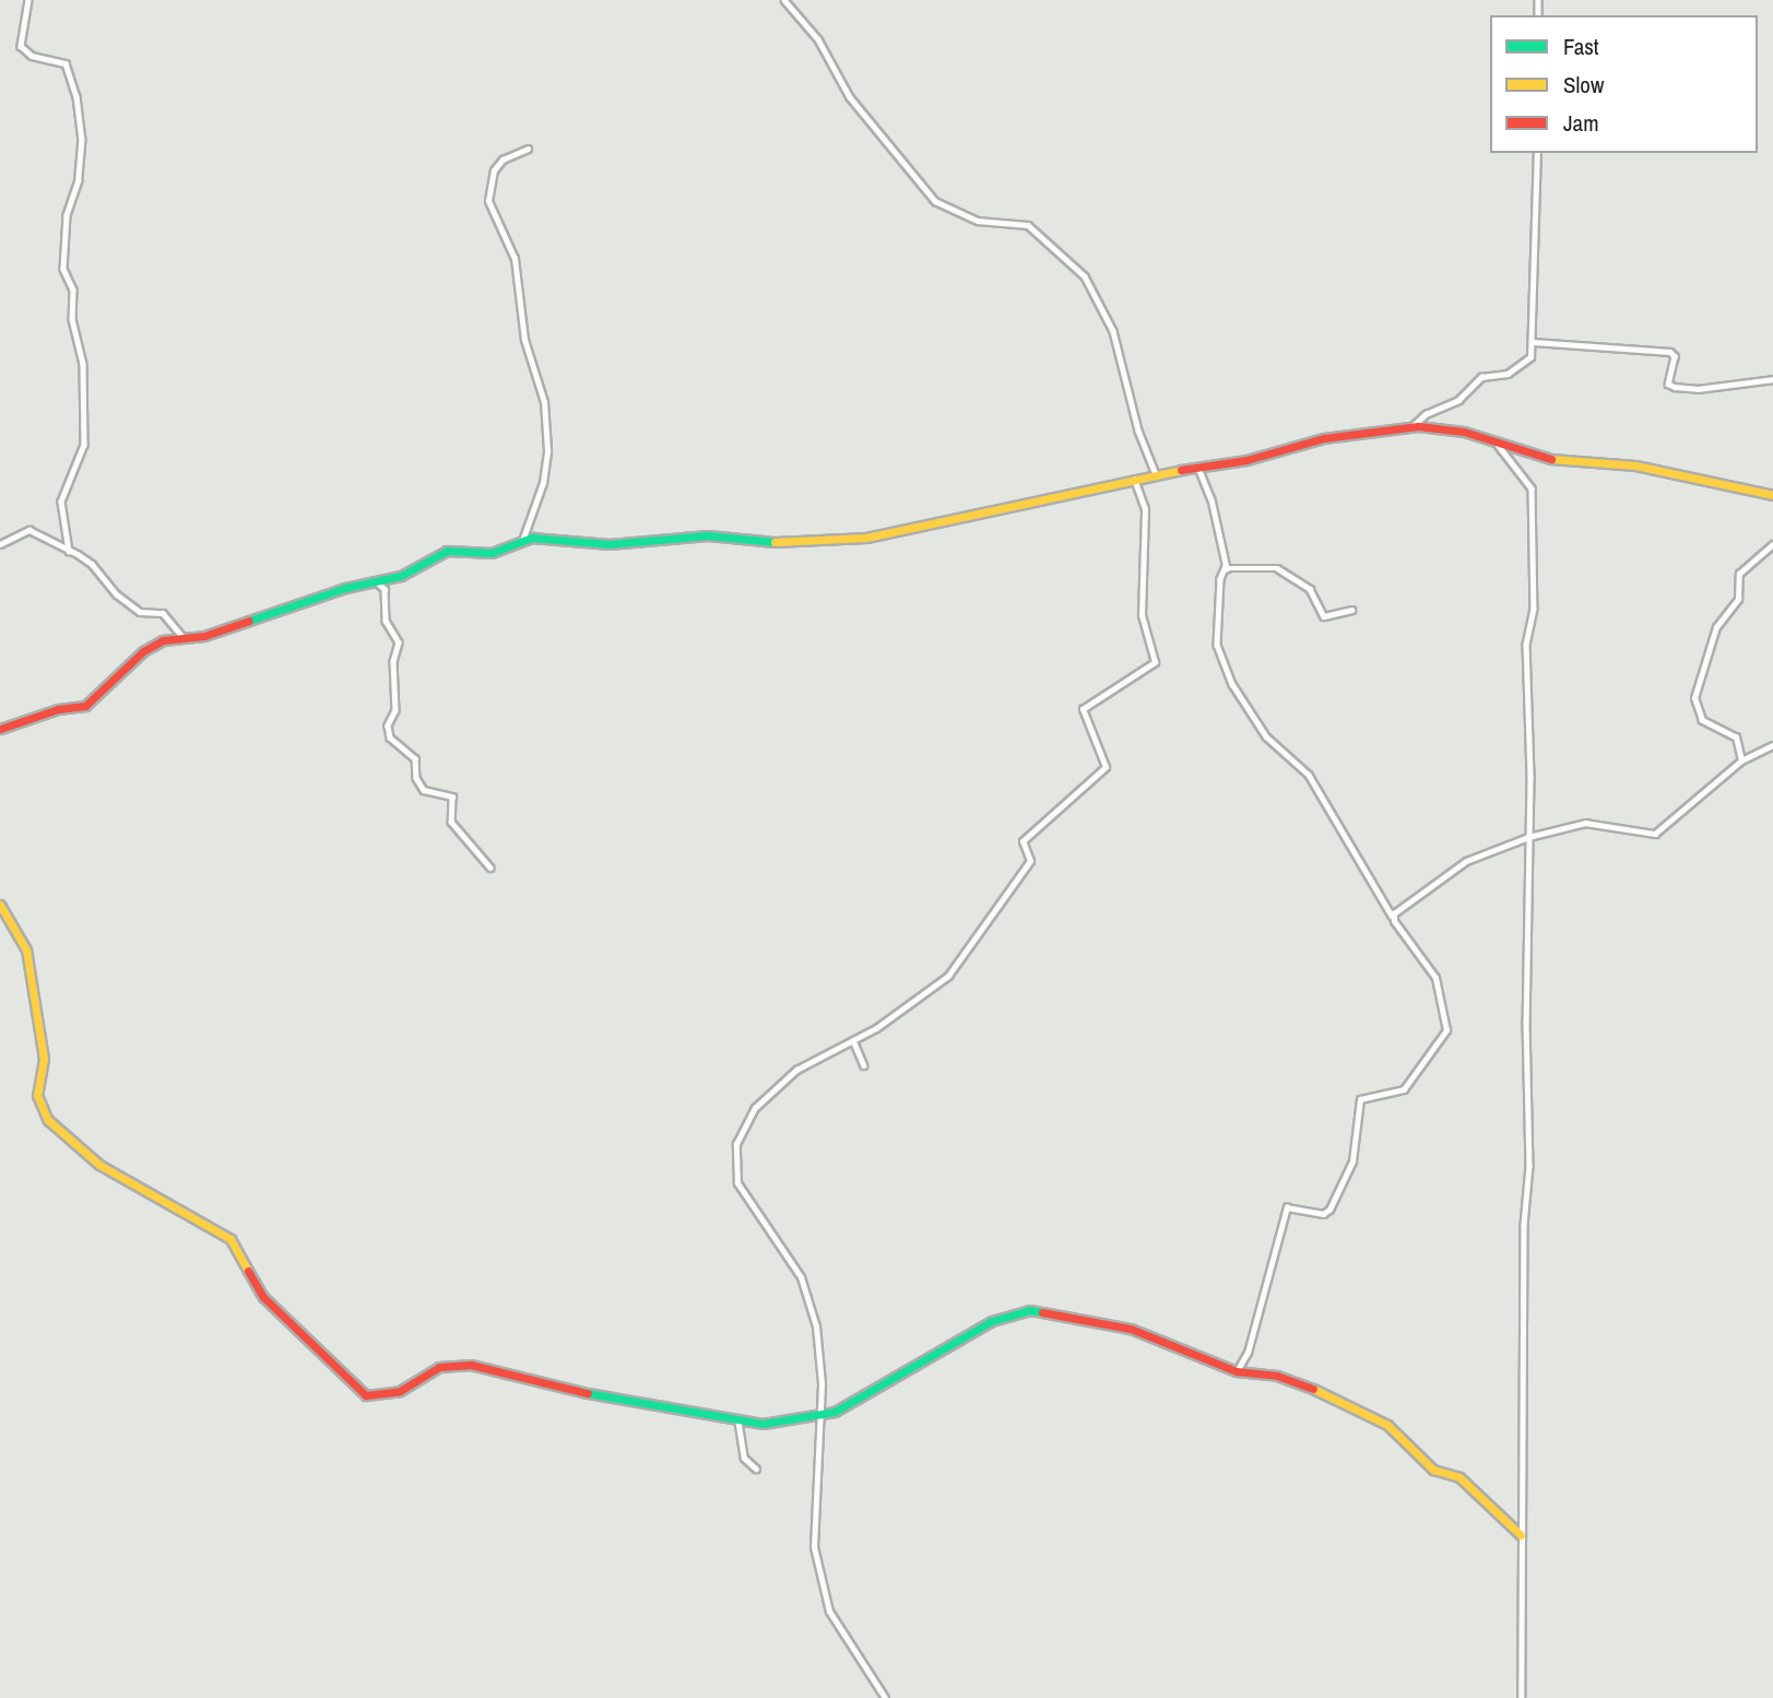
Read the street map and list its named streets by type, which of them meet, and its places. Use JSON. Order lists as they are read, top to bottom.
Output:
{
  "legend": ["Fast", "Slow", "Jam"]
}
